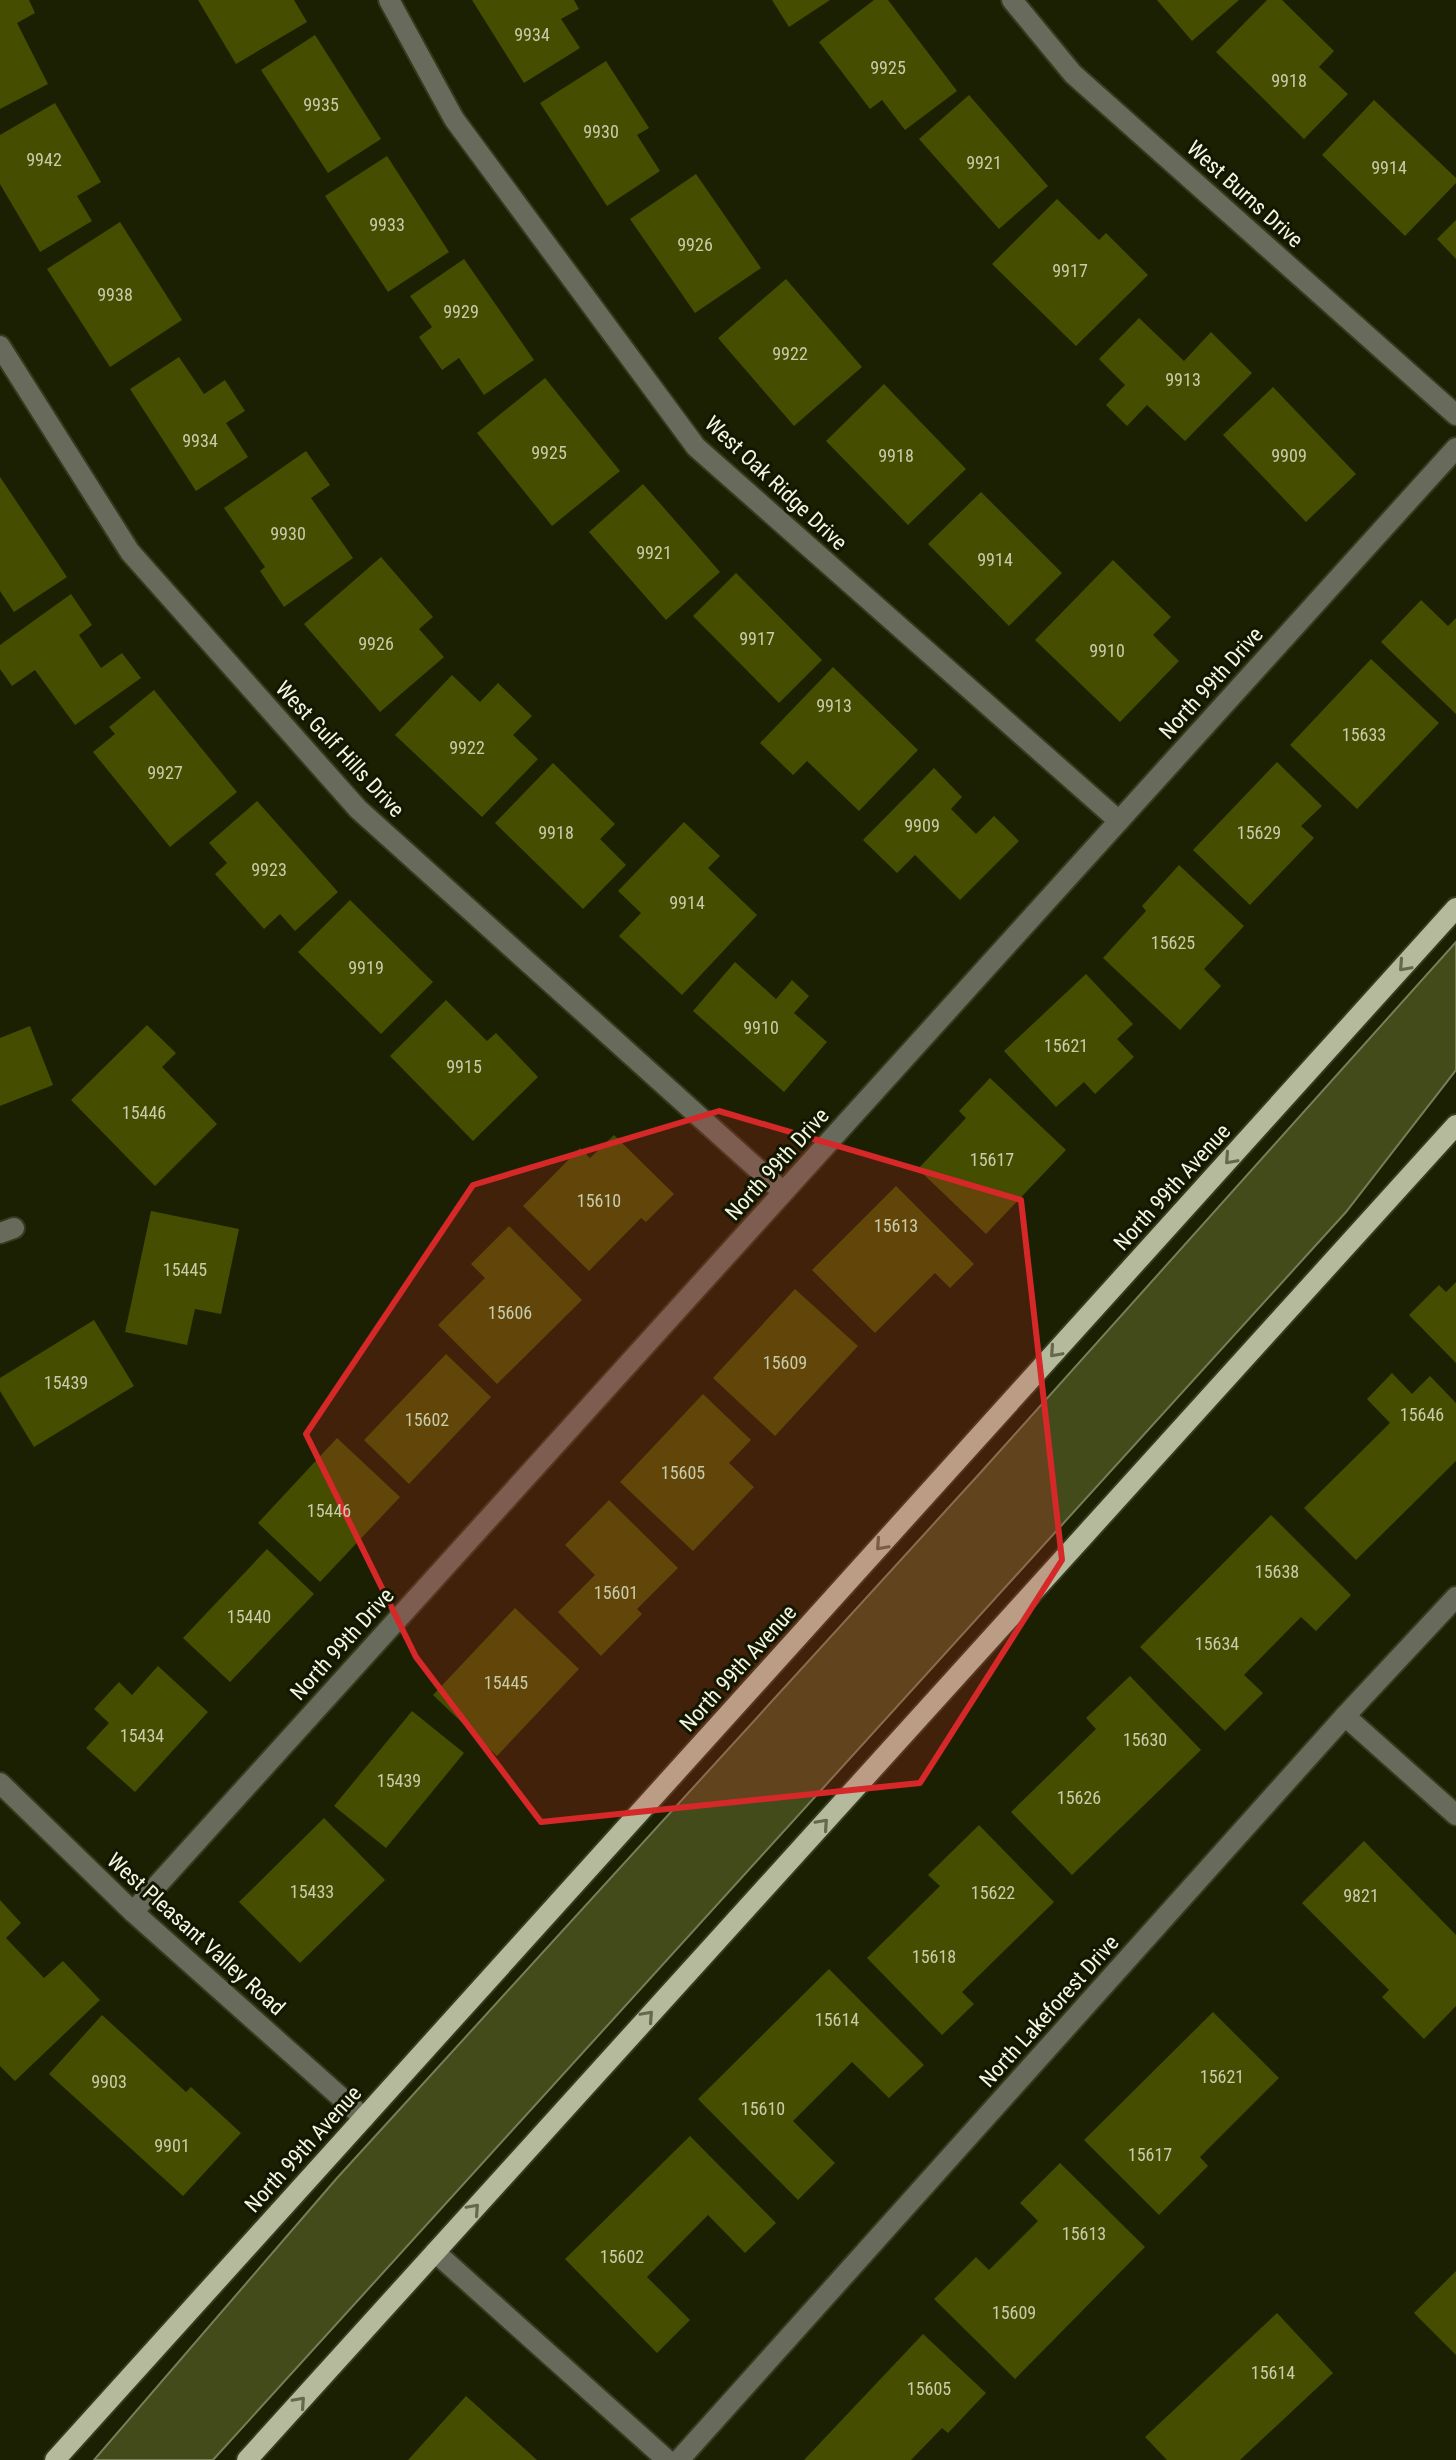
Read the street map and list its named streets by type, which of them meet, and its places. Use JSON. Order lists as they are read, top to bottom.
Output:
{
  "streets": {
    "main road": ["North 99th Avenue"],
    "street": [
      "West Burns Drive",
      "West Oak Ridge Drive",
      "North 99th Drive",
      "West Gulf Hills Drive",
      "West Pleasant Valley Road",
      "North Lakeforest Drive"
    ]
  },
  "crossings": [
    ["West Oak Ridge Drive", "North 99th Drive"],
    ["North 99th Drive", "West Gulf Hills Drive"],
    ["North 99th Drive", "West Pleasant Valley Road"],
    ["North 99th Avenue", "West Pleasant Valley Road"]
  ],
  "house_numbers": [
    "9934",
    "9925",
    "9918",
    "9935",
    "9930",
    "9942",
    "9921",
    "9914",
    "9933",
    "9926",
    "9917",
    "9938",
    "9929",
    "9922",
    "9913",
    "9934",
    "9925",
    "9918",
    "9909",
    "9930",
    "9921",
    "9914",
    "9917",
    "9926",
    "9910",
    "9913",
    "15633",
    "9922",
    "9927",
    "9909",
    "9918",
    "15629",
    "9923",
    "9914",
    "15625",
    "9919",
    "9910",
    "15621",
    "9915",
    "15446",
    "15617",
    "15610",
    "15613",
    "15445",
    "15606",
    "15609",
    "15439",
    "15646",
    "15602",
    "15605",
    "15446",
    "15638",
    "15601",
    "15440",
    "15634",
    "15445",
    "15434",
    "15630",
    "15439",
    "15626",
    "15433",
    "15622",
    "9821",
    "15618",
    "15614",
    "15621",
    "9903",
    "15610",
    "9901",
    "15617",
    "15613",
    "15602",
    "15609",
    "15614",
    "15605"
  ]
}
